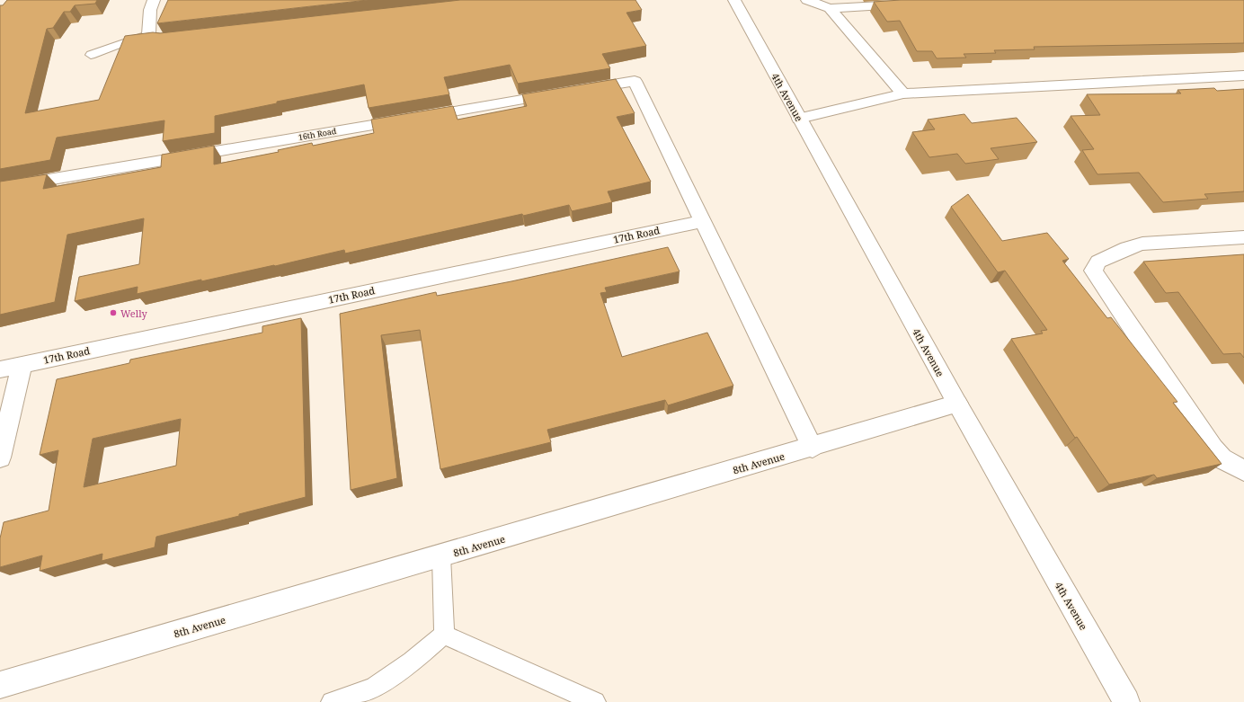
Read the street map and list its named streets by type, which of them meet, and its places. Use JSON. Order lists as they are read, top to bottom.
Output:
{
  "streets": {
    "street": [
      "4th Avenue",
      "16th Road",
      "17th Road",
      "8th Avenue"
    ]
  },
  "crossings": [
    ["4th Avenue", "8th Avenue"],
    ["16th Road", "17th Road"]
  ],
  "places": ["Welly"]
}
